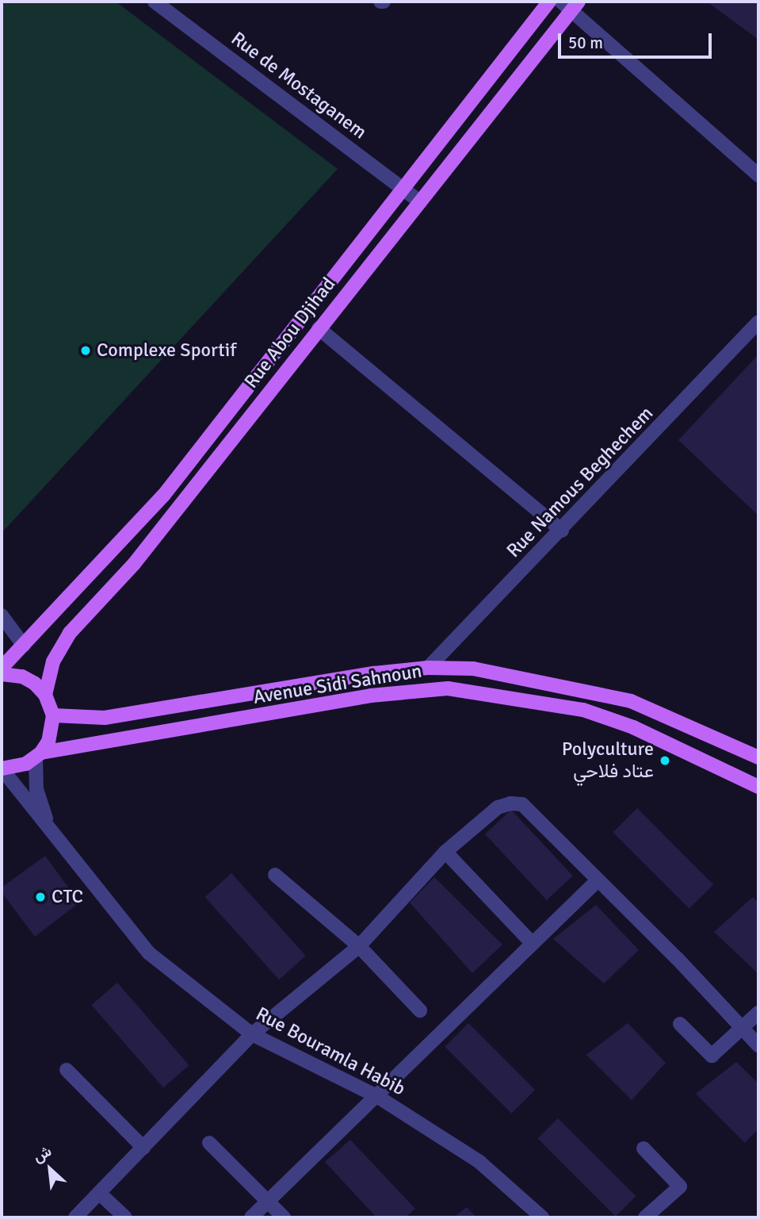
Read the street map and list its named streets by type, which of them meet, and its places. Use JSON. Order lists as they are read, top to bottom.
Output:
{
  "streets": {
    "main road": ["Rue Abou Djihad", "Avenue Sidi Sahnoun"],
    "street": ["Rue de Mostaganem", "Rue Namous Beghechem", "Rue Bouramla Habib"]
  },
  "crossings": [
    ["Rue de Mostaganem", "Rue Abou Djihad"],
    ["Rue Namous Beghechem", "Avenue Sidi Sahnoun"],
    ["Avenue Sidi Sahnoun", "Rue Bouramla Habib"]
  ],
  "places": ["Complexe Sportif", "Polyculture عتاد فلاحي", "CTC"],
  "scale_bar": "50 m",
  "north": "top left"
}
